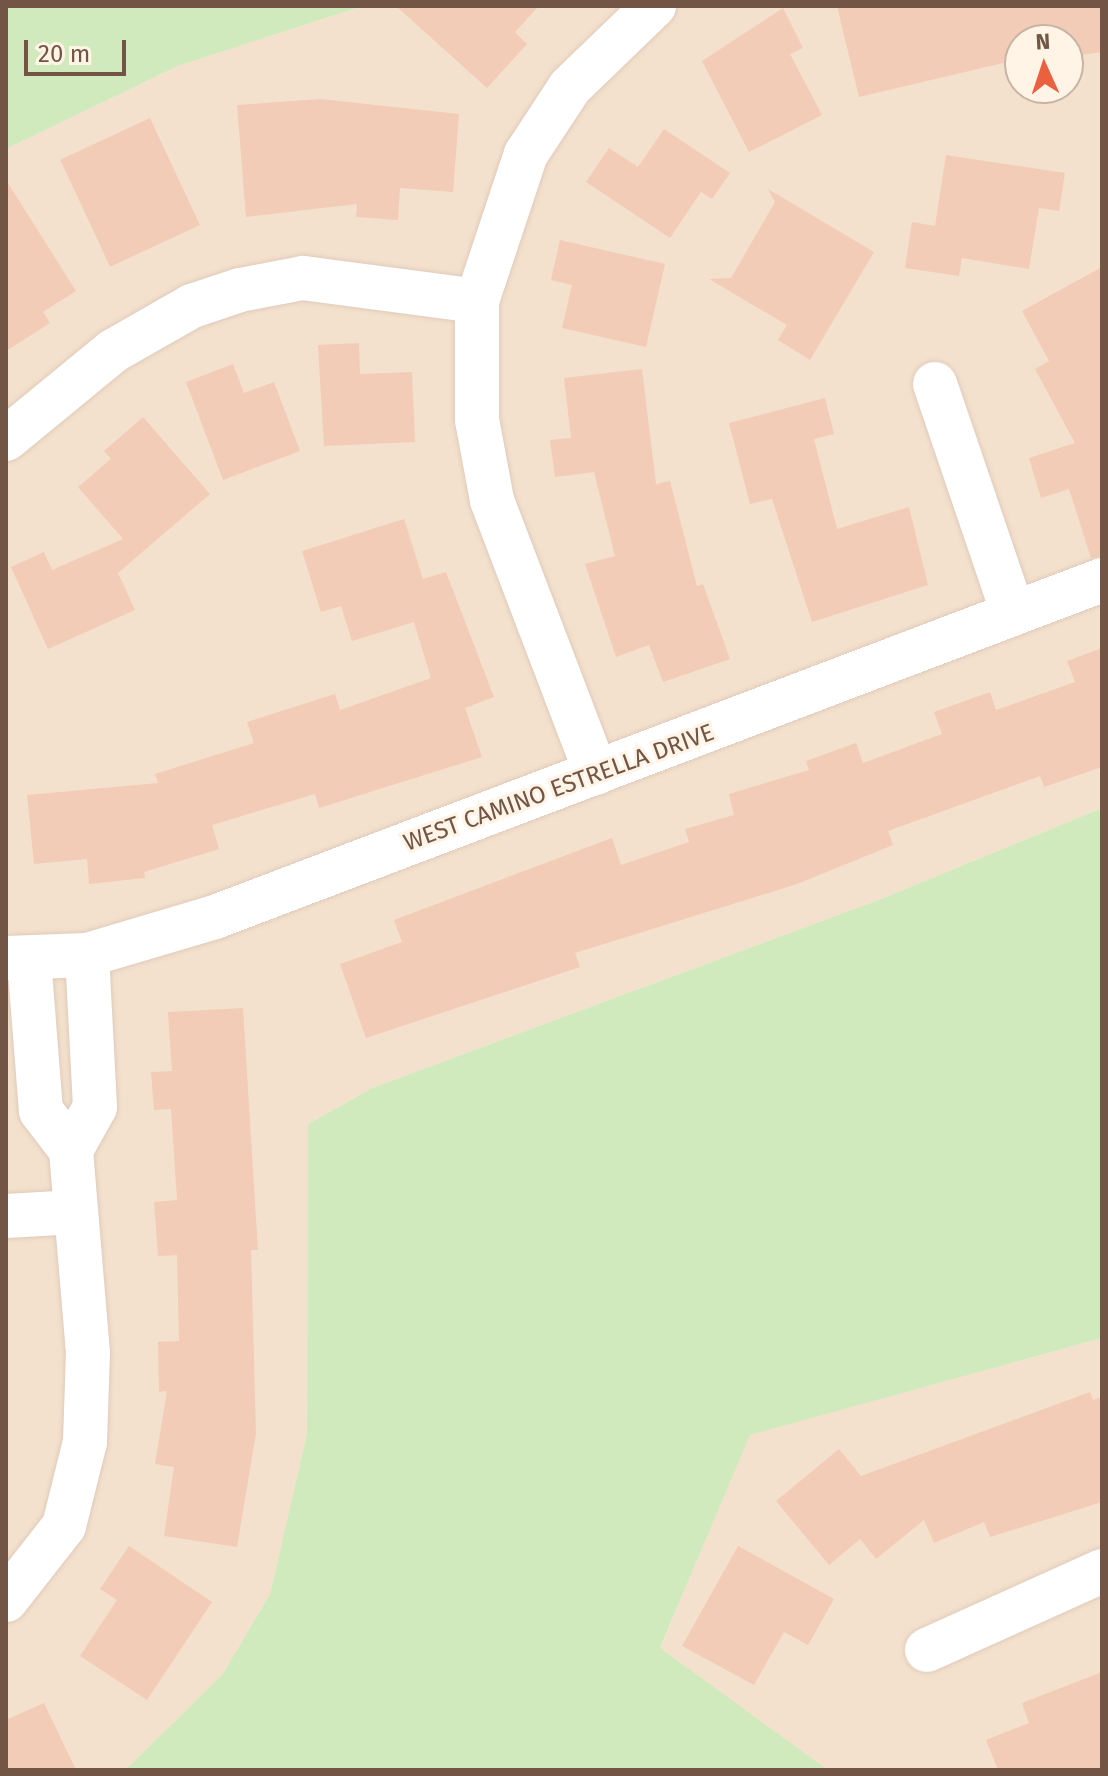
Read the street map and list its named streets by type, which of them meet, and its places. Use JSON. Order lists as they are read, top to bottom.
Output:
{
  "streets": {
    "street": ["WEST CAMINO ESTRELLA DRIVE"]
  },
  "scale_bar": "20 m",
  "north": "top"
}
